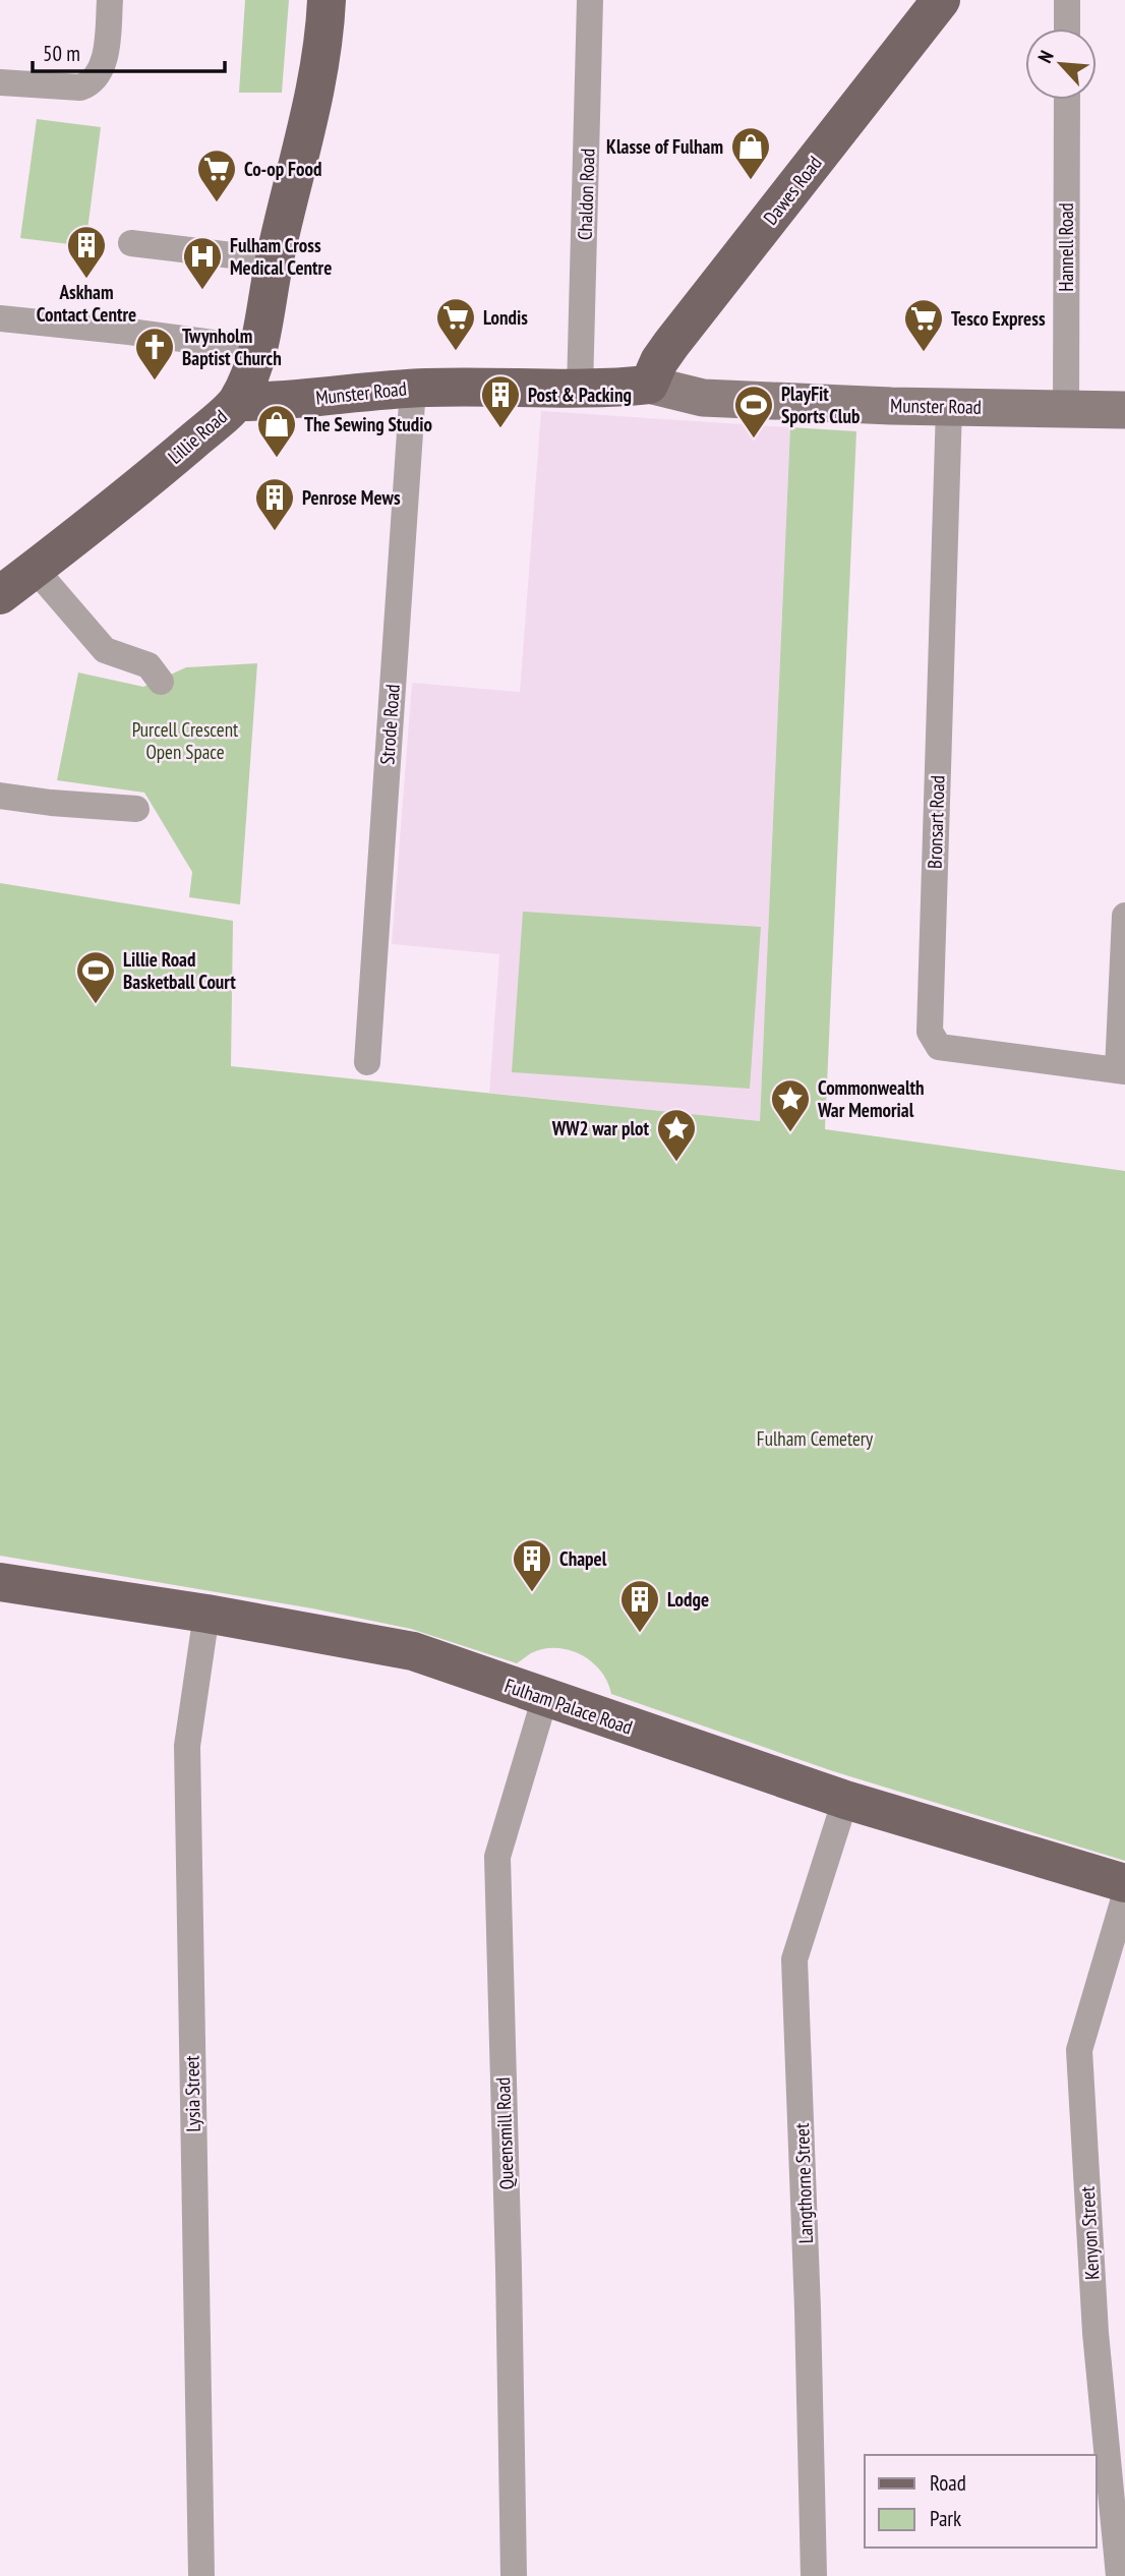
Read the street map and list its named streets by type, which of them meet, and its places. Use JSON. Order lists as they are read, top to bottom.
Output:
{
  "streets": {
    "main road": [
      "Dawes Road",
      "Munster Road",
      "Lillie Road",
      "Fulham Palace Road"
    ],
    "street": [
      "Chaldon Road",
      "Hannell Road",
      "Strode Road",
      "Bronsart Road",
      "Lysia Street",
      "Queensmill Road",
      "Langthorne Street",
      "Kenyon Street"
    ]
  },
  "crossings": [
    ["Dawes Road", "Munster Road"],
    ["Chaldon Road", "Munster Road"],
    ["Hannell Road", "Munster Road"],
    ["Munster Road", "Lillie Road"],
    ["Munster Road", "Strode Road"],
    ["Munster Road", "Bronsart Road"],
    ["Fulham Palace Road", "Lysia Street"],
    ["Fulham Palace Road", "Queensmill Road"],
    ["Fulham Palace Road", "Langthorne Street"]
  ],
  "parks": ["Purcell Crescent Open Space", "Fulham Cemetery"],
  "places": {
    "shop": ["Klasse of Fulham", "The Sewing Studio"],
    "supermarket": ["Co-op Food", "Londis", "Tesco Express"],
    "building": [
      "Askham Contact Centre",
      "Post & Packing",
      "Penrose Mews",
      "Chapel",
      "Lodge"
    ],
    "hospital": ["Fulham Cross Medical Centre"],
    "church": ["Twynholm Baptist Church"],
    "sports": ["PlayFit Sports Club", "Lillie Road Basketball Court"],
    "place": ["Commonwealth War Memorial", "WW2 war plot"]
  },
  "legend": ["Road", "Park"],
  "scale_bar": "50 m",
  "north": "top left"
}
